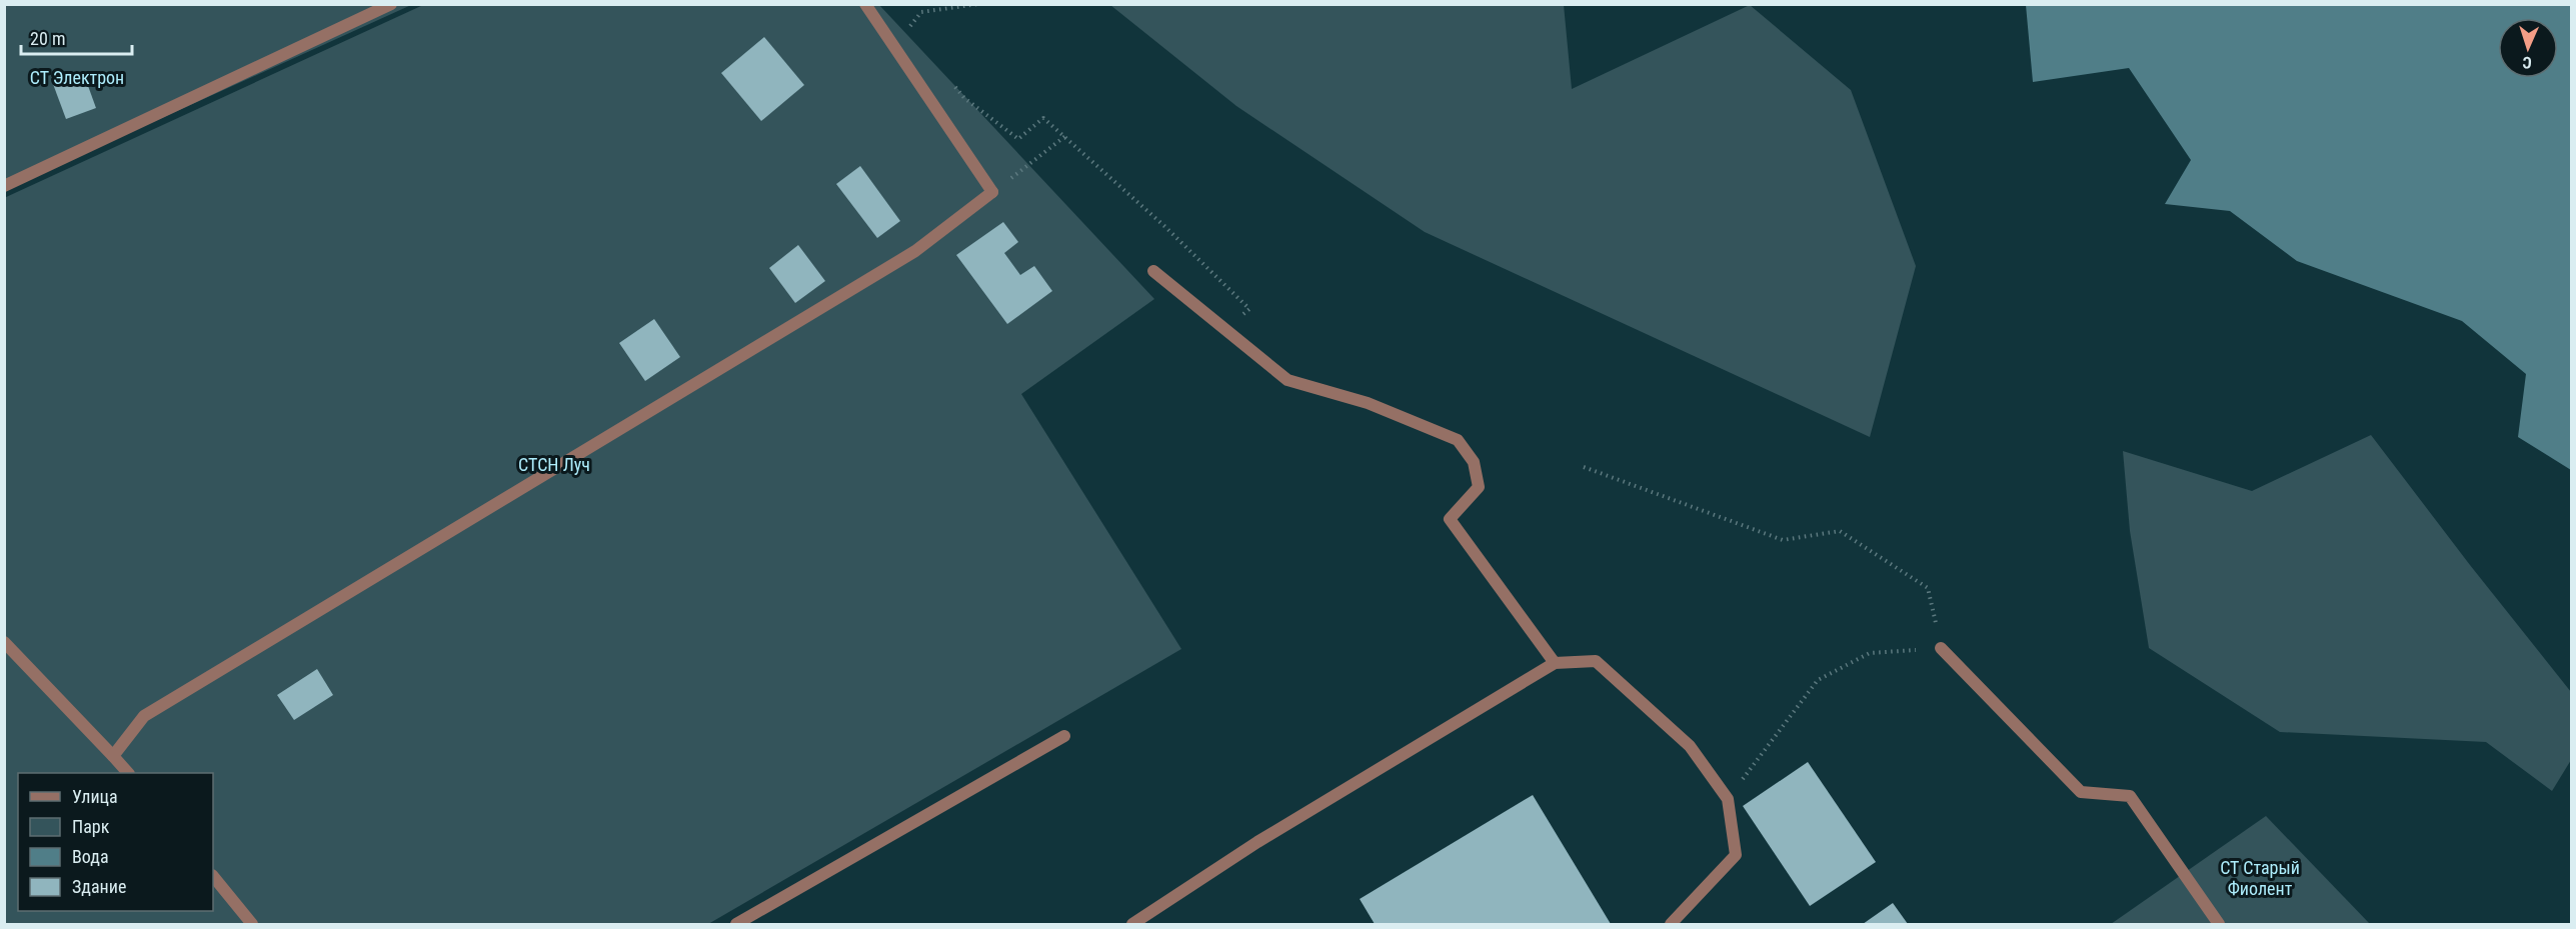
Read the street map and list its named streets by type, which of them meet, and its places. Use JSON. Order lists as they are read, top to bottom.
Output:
{
  "parks": ["СТ Электрон", "СТСН Луч", "СТ Старый Фиолент"],
  "legend": [
    "Улица",
    "Парк",
    "Вода",
    "Здание"
  ],
  "scale_bar": "20 m",
  "north": "bottom"
}
